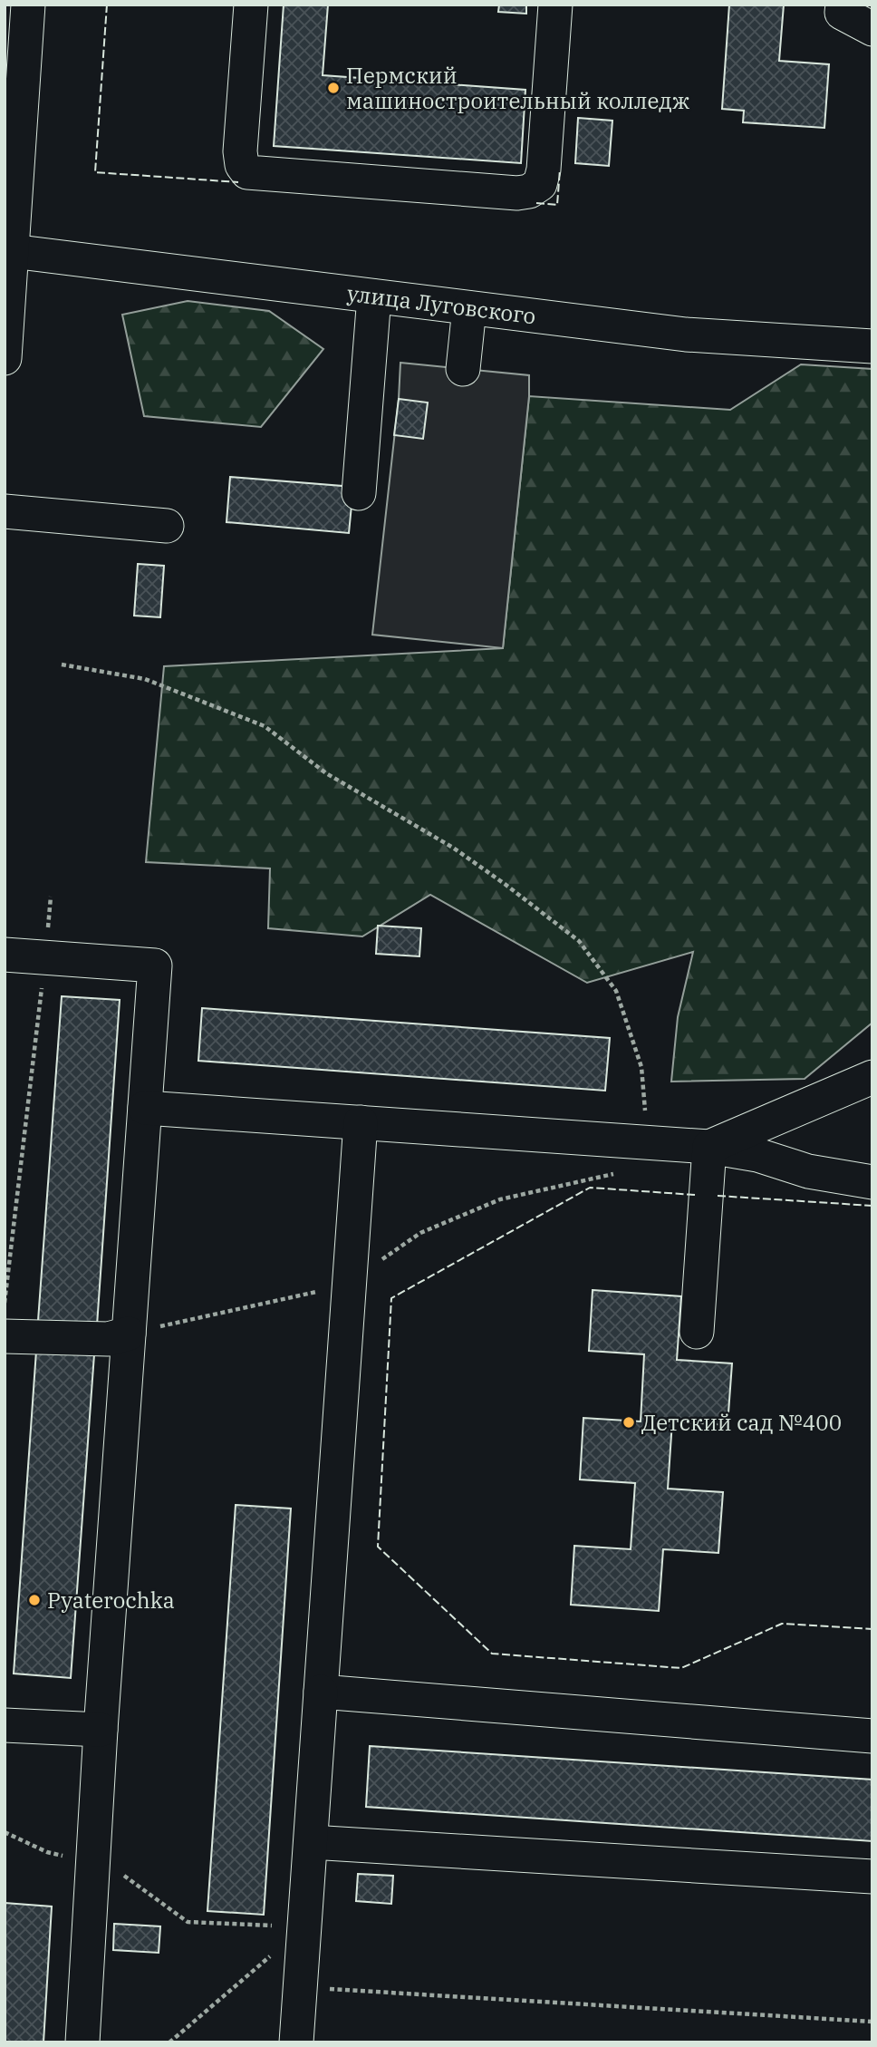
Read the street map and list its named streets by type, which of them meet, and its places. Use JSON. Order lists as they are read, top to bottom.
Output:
{
  "streets": {
    "street": ["улица Луговского"]
  },
  "places": ["Пермский машиностроительный колледж", "Детский сад №400", "Pyaterochka"]
}
